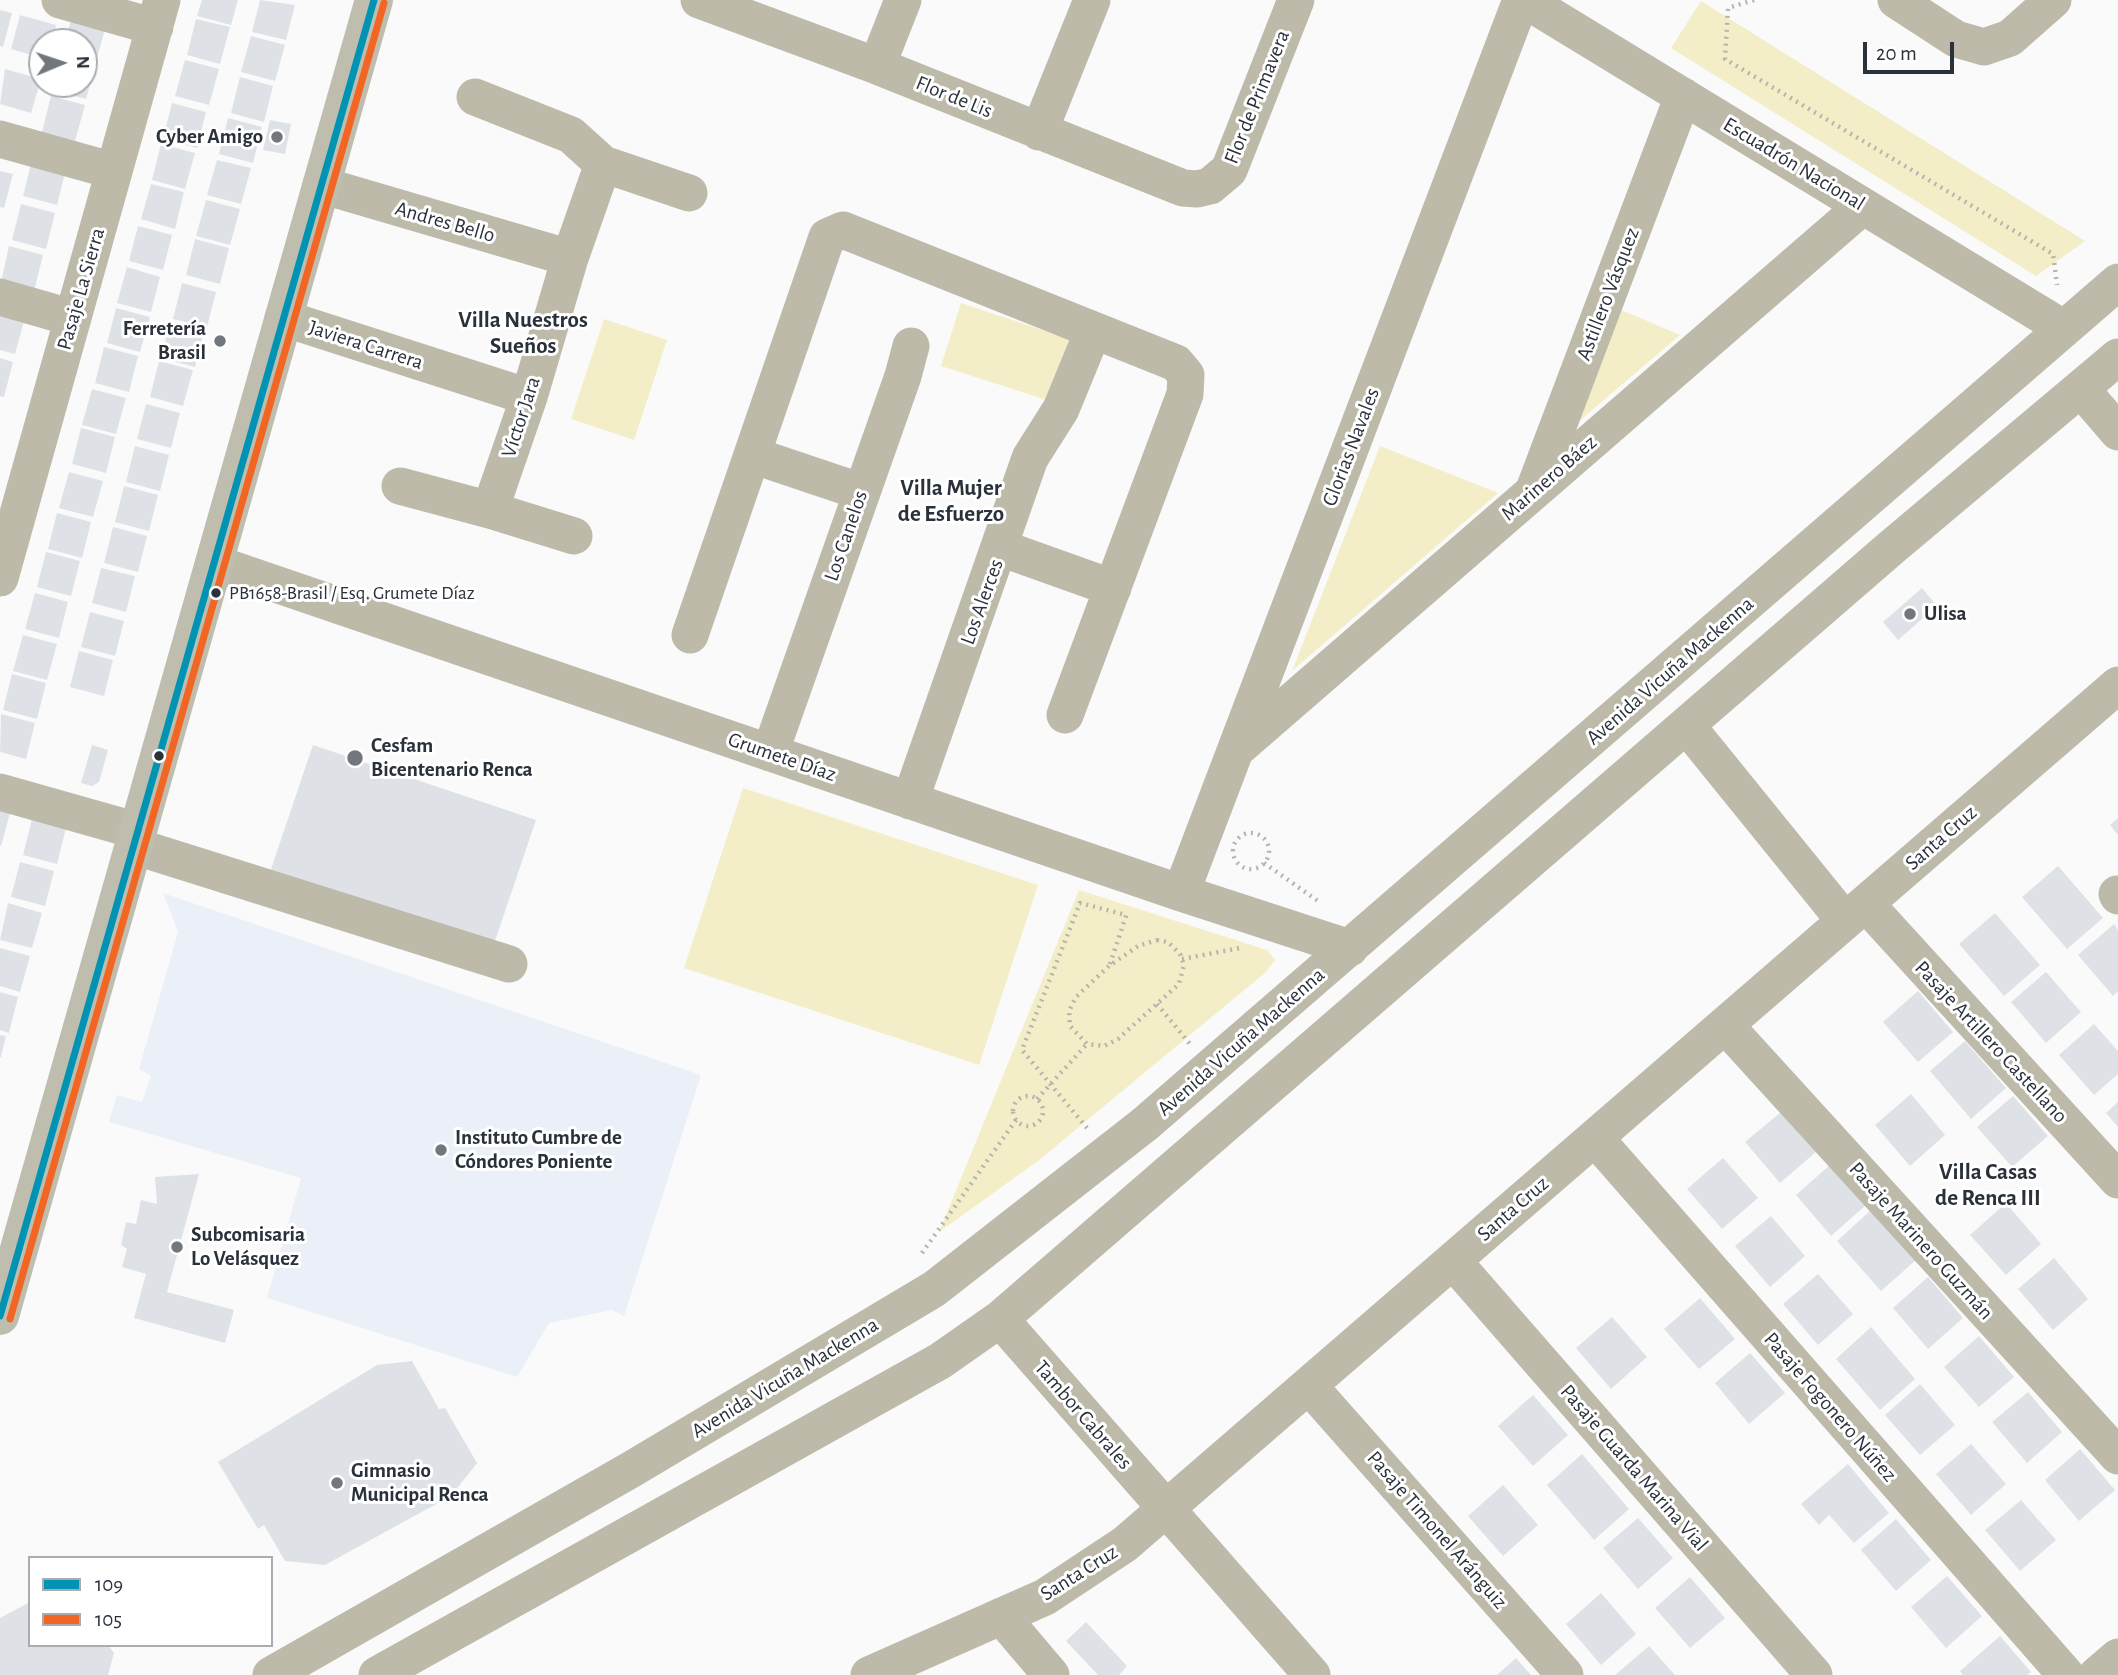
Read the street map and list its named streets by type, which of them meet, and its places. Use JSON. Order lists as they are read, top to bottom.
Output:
{
  "streets": {
    "street": [
      "Flor de Lis",
      "Flor de Primavera",
      "Escuadrón Nacional",
      "Andres Bello",
      "Pasaje La Sierra",
      "Astillero Vásquez",
      "Javiera Carrera",
      "Víctor Jara",
      "Glorias Navales",
      "Marinero Báez",
      "Los Canelos",
      "Los Alerces",
      "Avenida Vicuña Mackenna",
      "Grumete Díaz",
      "Santa Cruz",
      "Pasaje Artillero Castellano",
      "Pasaje Marinero Guzmán",
      "Pasaje Fogonero Núñez",
      "Tambor Cabrales",
      "Pasaje Guarda Marina Vial",
      "Pasaje Timonel Aránguiz"
    ]
  },
  "crossings": [
    ["Flor de Lis", "Flor de Primavera"],
    ["Escuadrón Nacional", "Astillero Vásquez"],
    ["Escuadrón Nacional", "Glorias Navales"],
    ["Escuadrón Nacional", "Marinero Báez"],
    ["Escuadrón Nacional", "Avenida Vicuña Mackenna"],
    ["Andres Bello", "Víctor Jara"],
    ["Astillero Vásquez", "Marinero Báez"],
    ["Javiera Carrera", "Víctor Jara"],
    ["Glorias Navales", "Marinero Báez"],
    ["Glorias Navales", "Grumete Díaz"],
    ["Los Canelos", "Grumete Díaz"],
    ["Los Alerces", "Grumete Díaz"],
    ["Avenida Vicuña Mackenna", "Grumete Díaz"],
    ["Santa Cruz", "Pasaje Artillero Castellano"],
    ["Santa Cruz", "Pasaje Marinero Guzmán"],
    ["Santa Cruz", "Pasaje Fogonero Núñez"],
    ["Santa Cruz", "Tambor Cabrales"],
    ["Santa Cruz", "Pasaje Guarda Marina Vial"],
    ["Santa Cruz", "Pasaje Timonel Aránguiz"]
  ],
  "districts": ["Villa Nuestros Sueños", "Villa Mujer de Esfuerzo", "Villa Casas de Renca III"],
  "places": [
    "Cyber Amigo",
    "Ferretería Brasil",
    "PB1658-Brasil / Esq. Grumete Díaz",
    "Ulisa",
    "Cesfam Bicentenario Renca",
    "Instituto Cumbre de Cóndores Poniente",
    "Subcomisaria Lo Velásquez",
    "Gimnasio Municipal Renca"
  ],
  "lines": ["transit line 109", "transit line 105"],
  "legend": ["109", "105"],
  "scale_bar": "20 m",
  "north": "right"
}
